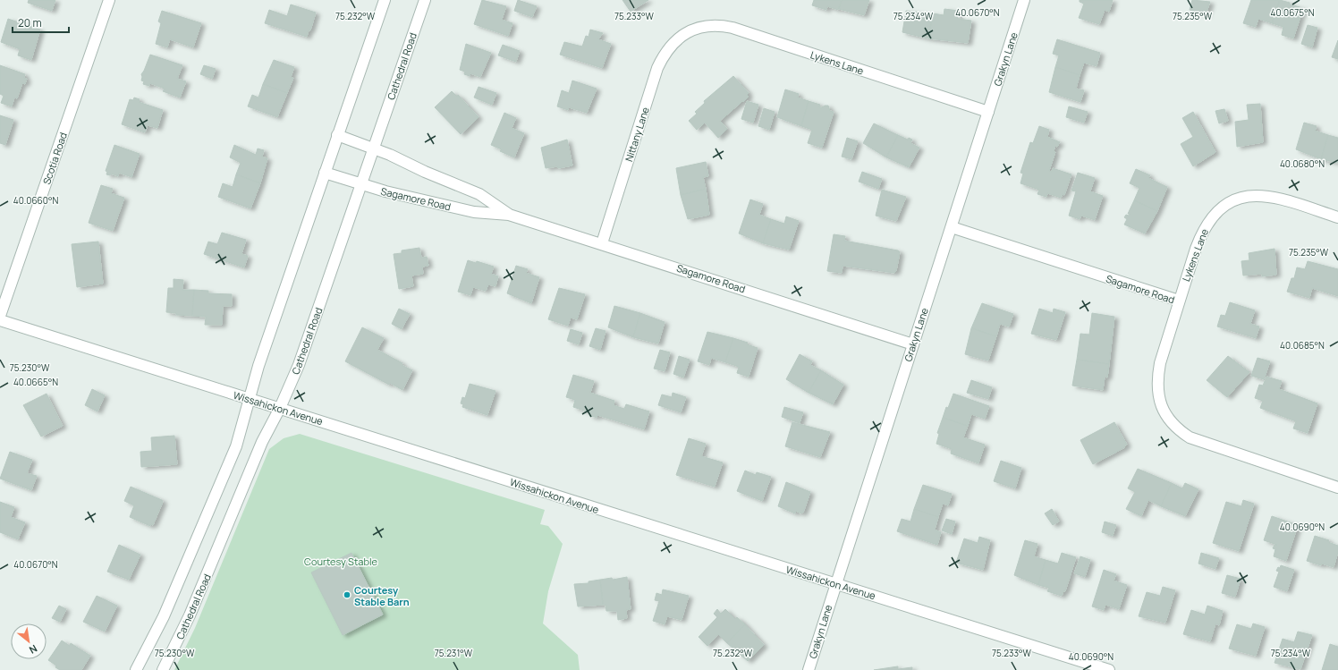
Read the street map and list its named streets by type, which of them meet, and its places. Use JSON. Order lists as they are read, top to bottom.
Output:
{
  "streets": {
    "street": [
      "Grakyn Lane",
      "Lykens Lane",
      "Cathedral Road",
      "Nittany Lane",
      "Scotia Road",
      "Sagamore Road",
      "Wissahickon Avenue"
    ]
  },
  "crossings": [
    ["Grakyn Lane", "Lykens Lane"],
    ["Grakyn Lane", "Sagamore Road"],
    ["Grakyn Lane", "Wissahickon Avenue"],
    ["Lykens Lane", "Nittany Lane"],
    ["Lykens Lane", "Sagamore Road"],
    ["Cathedral Road", "Sagamore Road"],
    ["Cathedral Road", "Wissahickon Avenue"],
    ["Nittany Lane", "Sagamore Road"]
  ],
  "parks": ["Courtesy Stable"],
  "places": ["Courtesy Stable Barn"],
  "scale_bar": "20 m",
  "north": "bottom right",
  "coordinates": [
    "40.0675°N",
    "40.0670°N",
    "75.232°W",
    "75.233°W",
    "75.234°W",
    "75.235°W",
    "40.0680°N",
    "40.0660°N",
    "40.0685°N",
    "75.230°W",
    "40.0665°N",
    "40.0690°N",
    "75.231°W"
  ]
}
